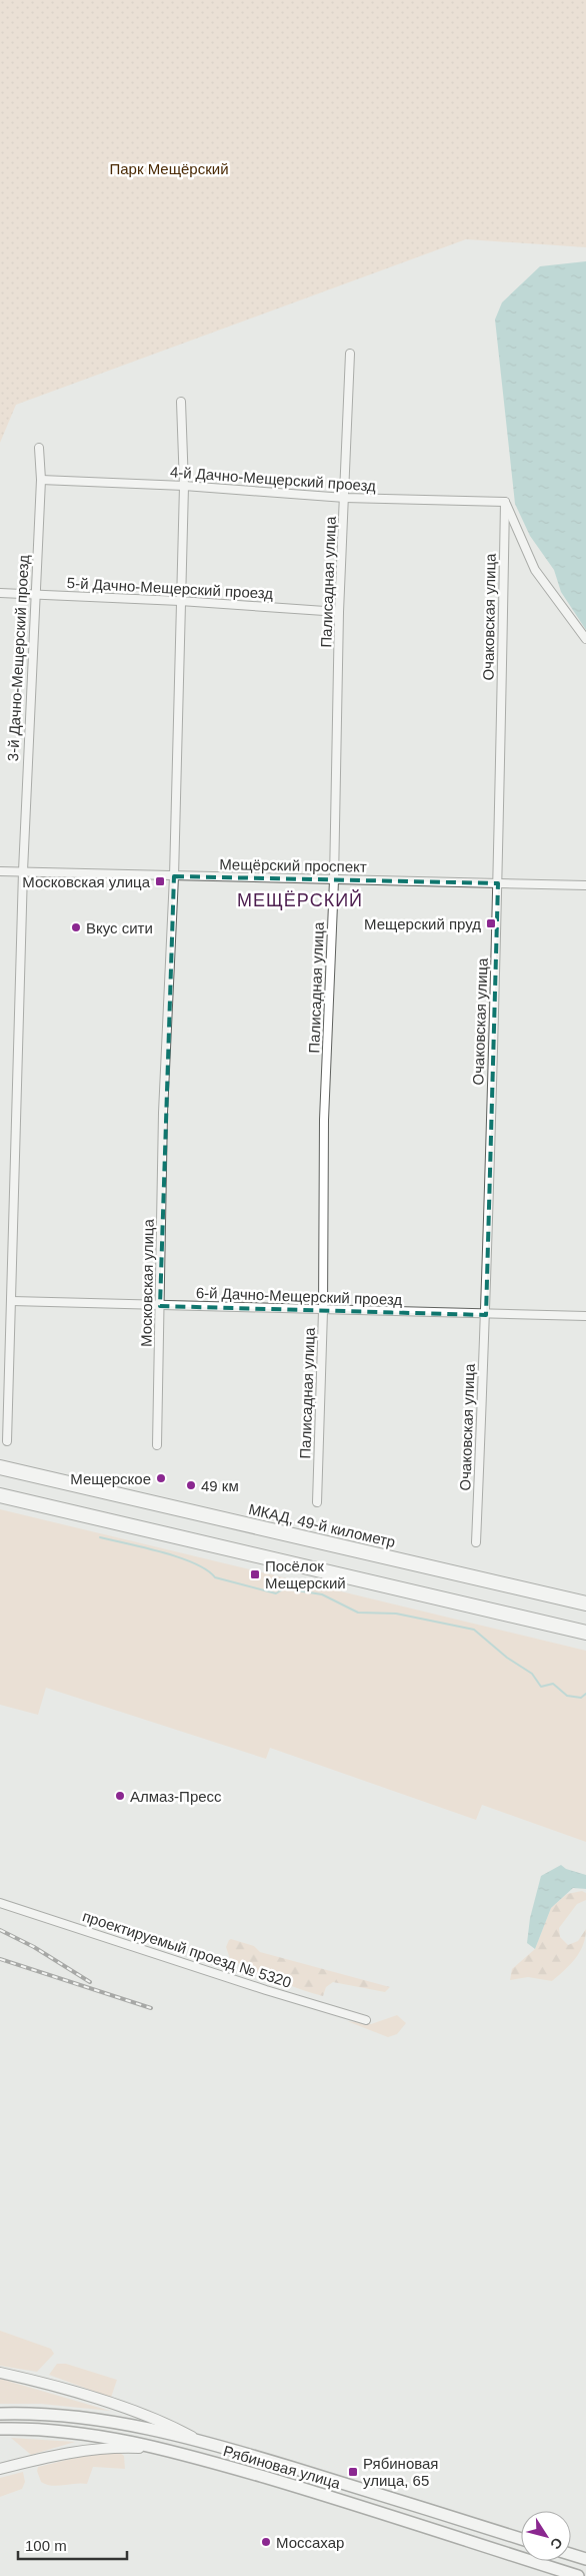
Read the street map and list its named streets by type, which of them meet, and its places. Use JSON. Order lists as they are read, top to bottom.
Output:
{
  "streets": {
    "highway": ["МКАД, 49-й километр"],
    "main road": ["Рябиновая улица"],
    "street": [
      "4-й Дачно-Мещерский проезд",
      "Палисадная улица",
      "5-й Дачно-Мещерский проезд",
      "Очаковская улица",
      "3-й Дачно-Мещерский проезд",
      "Мещёрский проспект",
      "Московская улица",
      "6-й Дачно-Мещерский проезд",
      "проектируемый проезд № 5320"
    ]
  },
  "crossings": [
    ["4-й Дачно-Мещерский проезд", "Палисадная улица"],
    ["4-й Дачно-Мещерский проезд", "Очаковская улица"],
    ["4-й Дачно-Мещерский проезд", "3-й Дачно-Мещерский проезд"],
    ["4-й Дачно-Мещерский проезд", "Московская улица"],
    ["Палисадная улица", "5-й Дачно-Мещерский проезд"],
    ["Палисадная улица", "Мещёрский проспект"],
    ["Палисадная улица", "6-й Дачно-Мещерский проезд"],
    ["5-й Дачно-Мещерский проезд", "3-й Дачно-Мещерский проезд"],
    ["5-й Дачно-Мещерский проезд", "Московская улица"],
    ["Очаковская улица", "Мещёрский проспект"],
    ["Очаковская улица", "6-й Дачно-Мещерский проезд"],
    ["3-й Дачно-Мещерский проезд", "Мещёрский проспект"],
    ["3-й Дачно-Мещерский проезд", "6-й Дачно-Мещерский проезд"],
    ["Мещёрский проспект", "Московская улица"],
    ["Московская улица", "6-й Дачно-Мещерский проезд"]
  ],
  "districts": ["МЕЩЁРСКИЙ"],
  "parks": ["Парк Мещёрский"],
  "places": {
    "transit": [
      "Московская улица",
      "Мещерский пруд",
      "Посёлок Мещерский",
      "Рябиновая улица, 65"
    ],
    "other": [
      "Вкус сити",
      "Мещерское",
      "49 км",
      "Алмаз-Пресс",
      "Моссахар"
    ]
  },
  "scale_bar": "100 m",
  "north": "bottom right"
}
